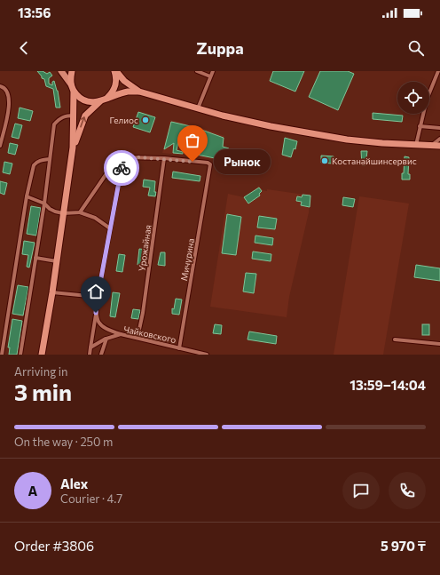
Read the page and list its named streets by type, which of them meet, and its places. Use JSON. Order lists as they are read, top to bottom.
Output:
{
  "streets": {
    "street": ["Урожайная", "Мичурина", "Чайковского"]
  },
  "crossings": [
    ["Урожайная", "Мичурина"],
    ["Урожайная", "Чайковского"],
    ["Мичурина", "Чайковского"]
  ],
  "places": ["Гелиос", "Костанайшинсервис", "Рынок"],
  "page": {
    "status": "13:56",
    "header": "Zuppa",
    "bubble": "Рынок",
    "heading": ["3 min", "Arriving in", "13:59–14:04"],
    "panel": [
      "Alex",
      "Courier · 4.7",
      "Order #3806",
      "5 970 ₸"
    ],
    "bar": "On the way · 250 m",
    "round": "A"
  }
}
